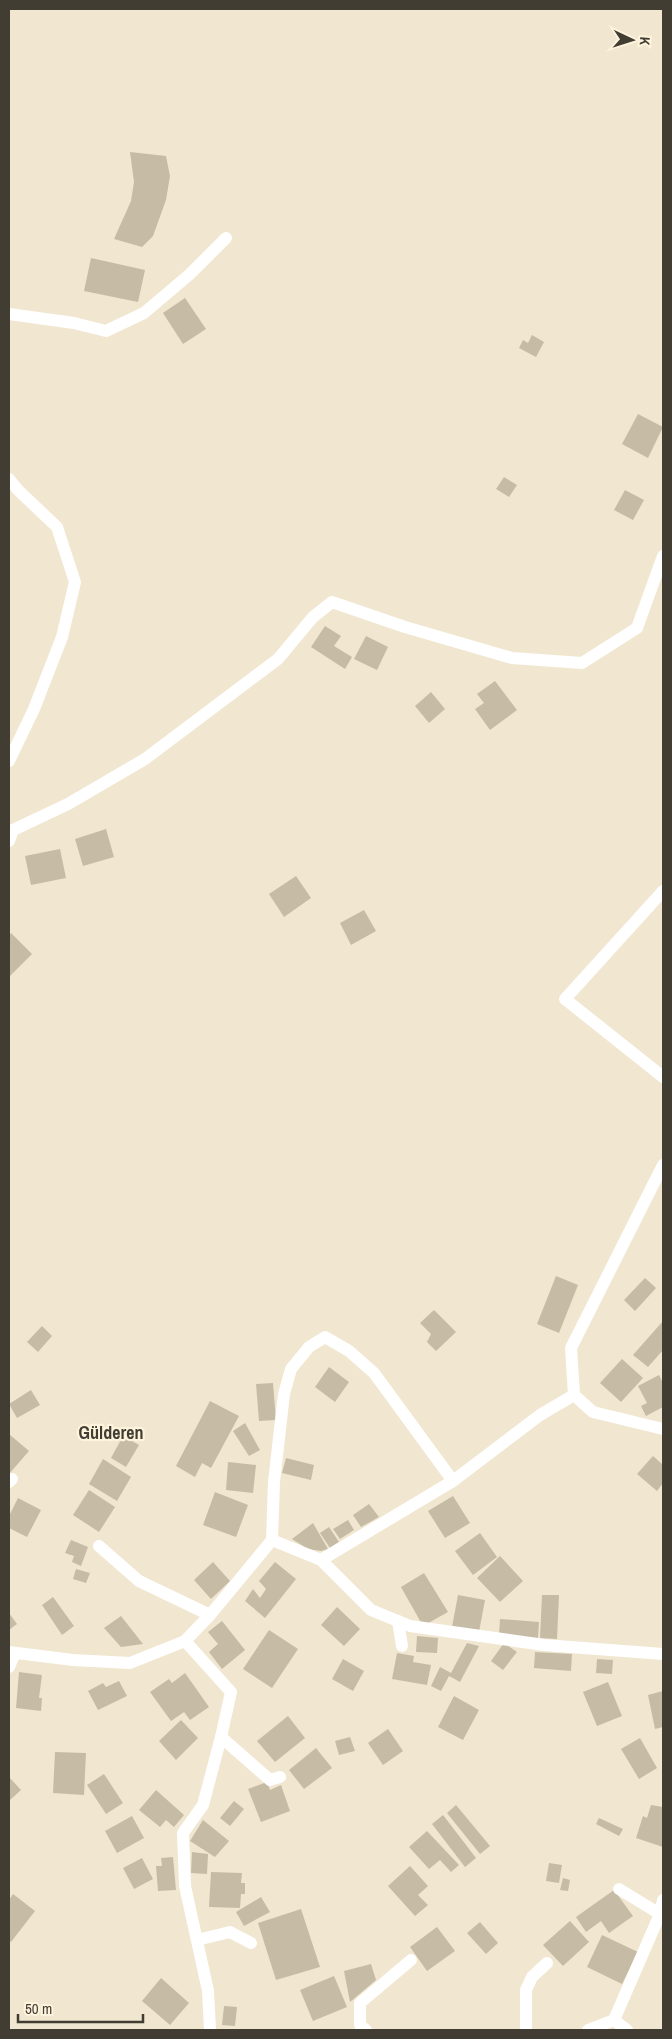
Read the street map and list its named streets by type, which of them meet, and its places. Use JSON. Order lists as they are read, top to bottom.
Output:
{
  "districts": ["Gülderen"],
  "scale_bar": "50 m",
  "north": "right"
}
